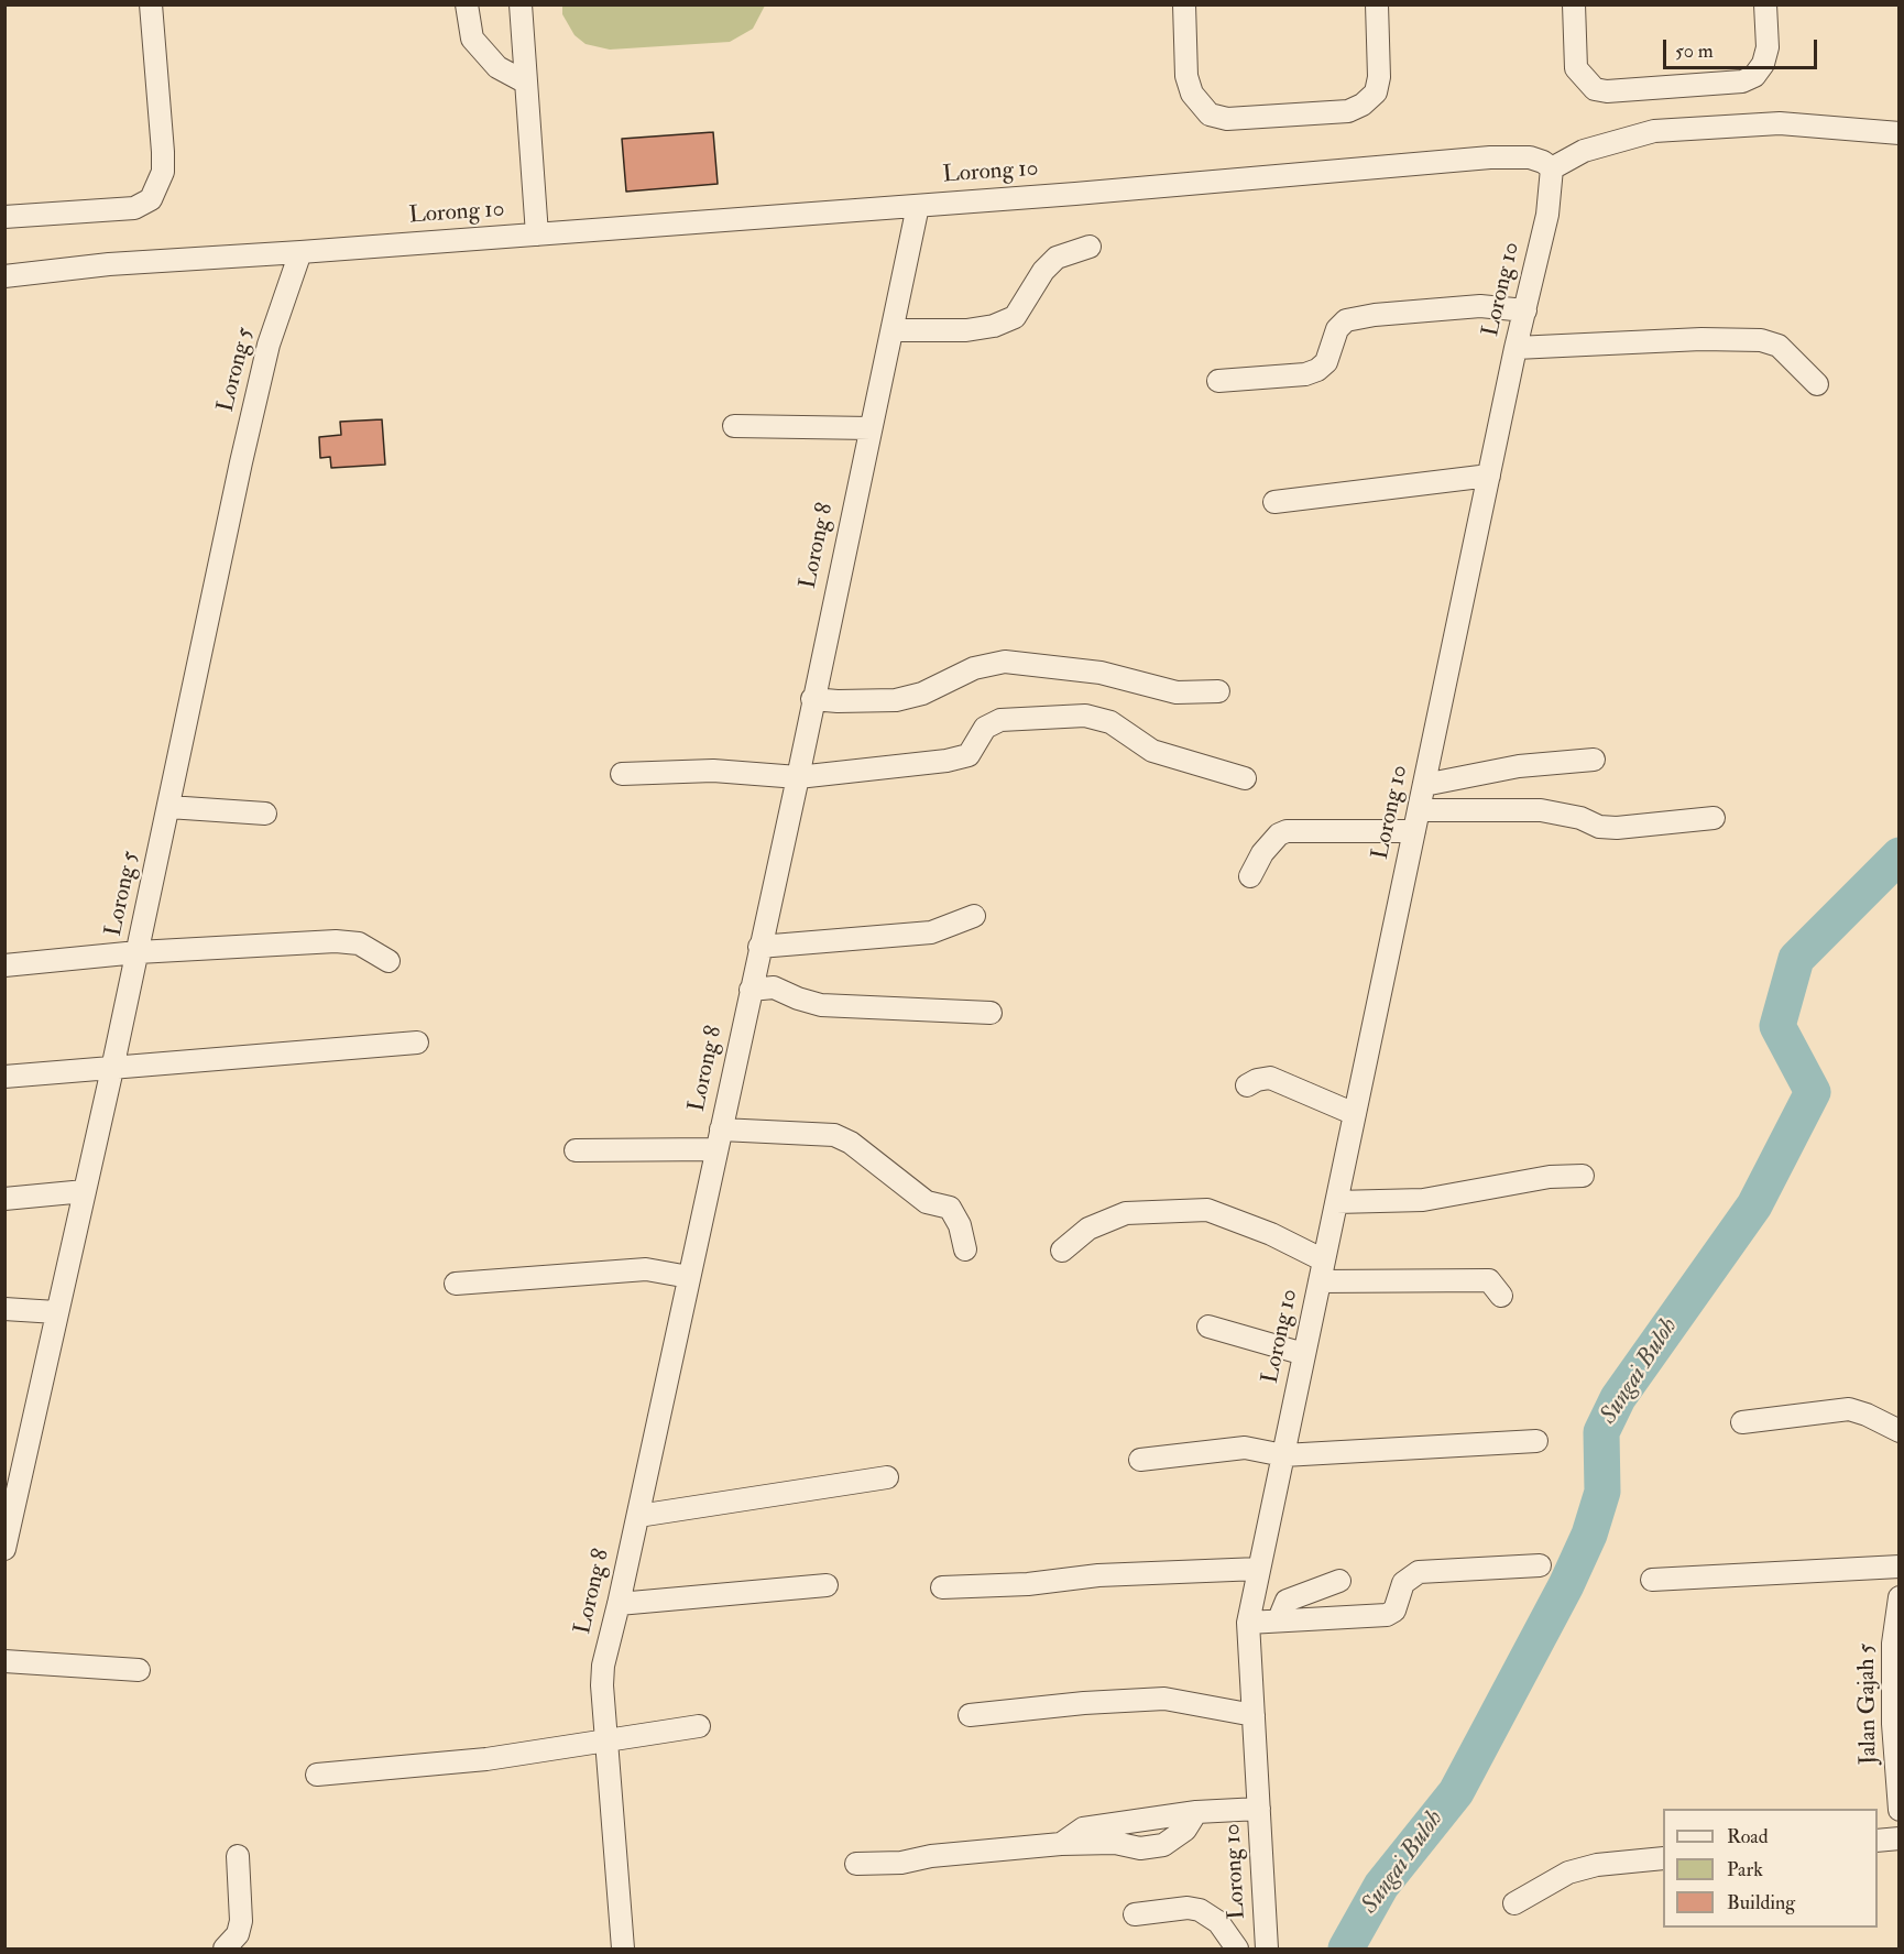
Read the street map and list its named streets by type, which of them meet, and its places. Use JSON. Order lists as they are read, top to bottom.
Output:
{
  "streets": {
    "street": [
      "Lorong 10",
      "Lorong 5",
      "Lorong 8",
      "Jalan Gajah 5"
    ]
  },
  "crossings": [
    ["Lorong 10", "Lorong 5"],
    ["Lorong 10", "Lorong 8"]
  ],
  "water": ["Sungai Buloh"],
  "legend": ["Road", "Park", "Building"],
  "scale_bar": "50 m"
}
